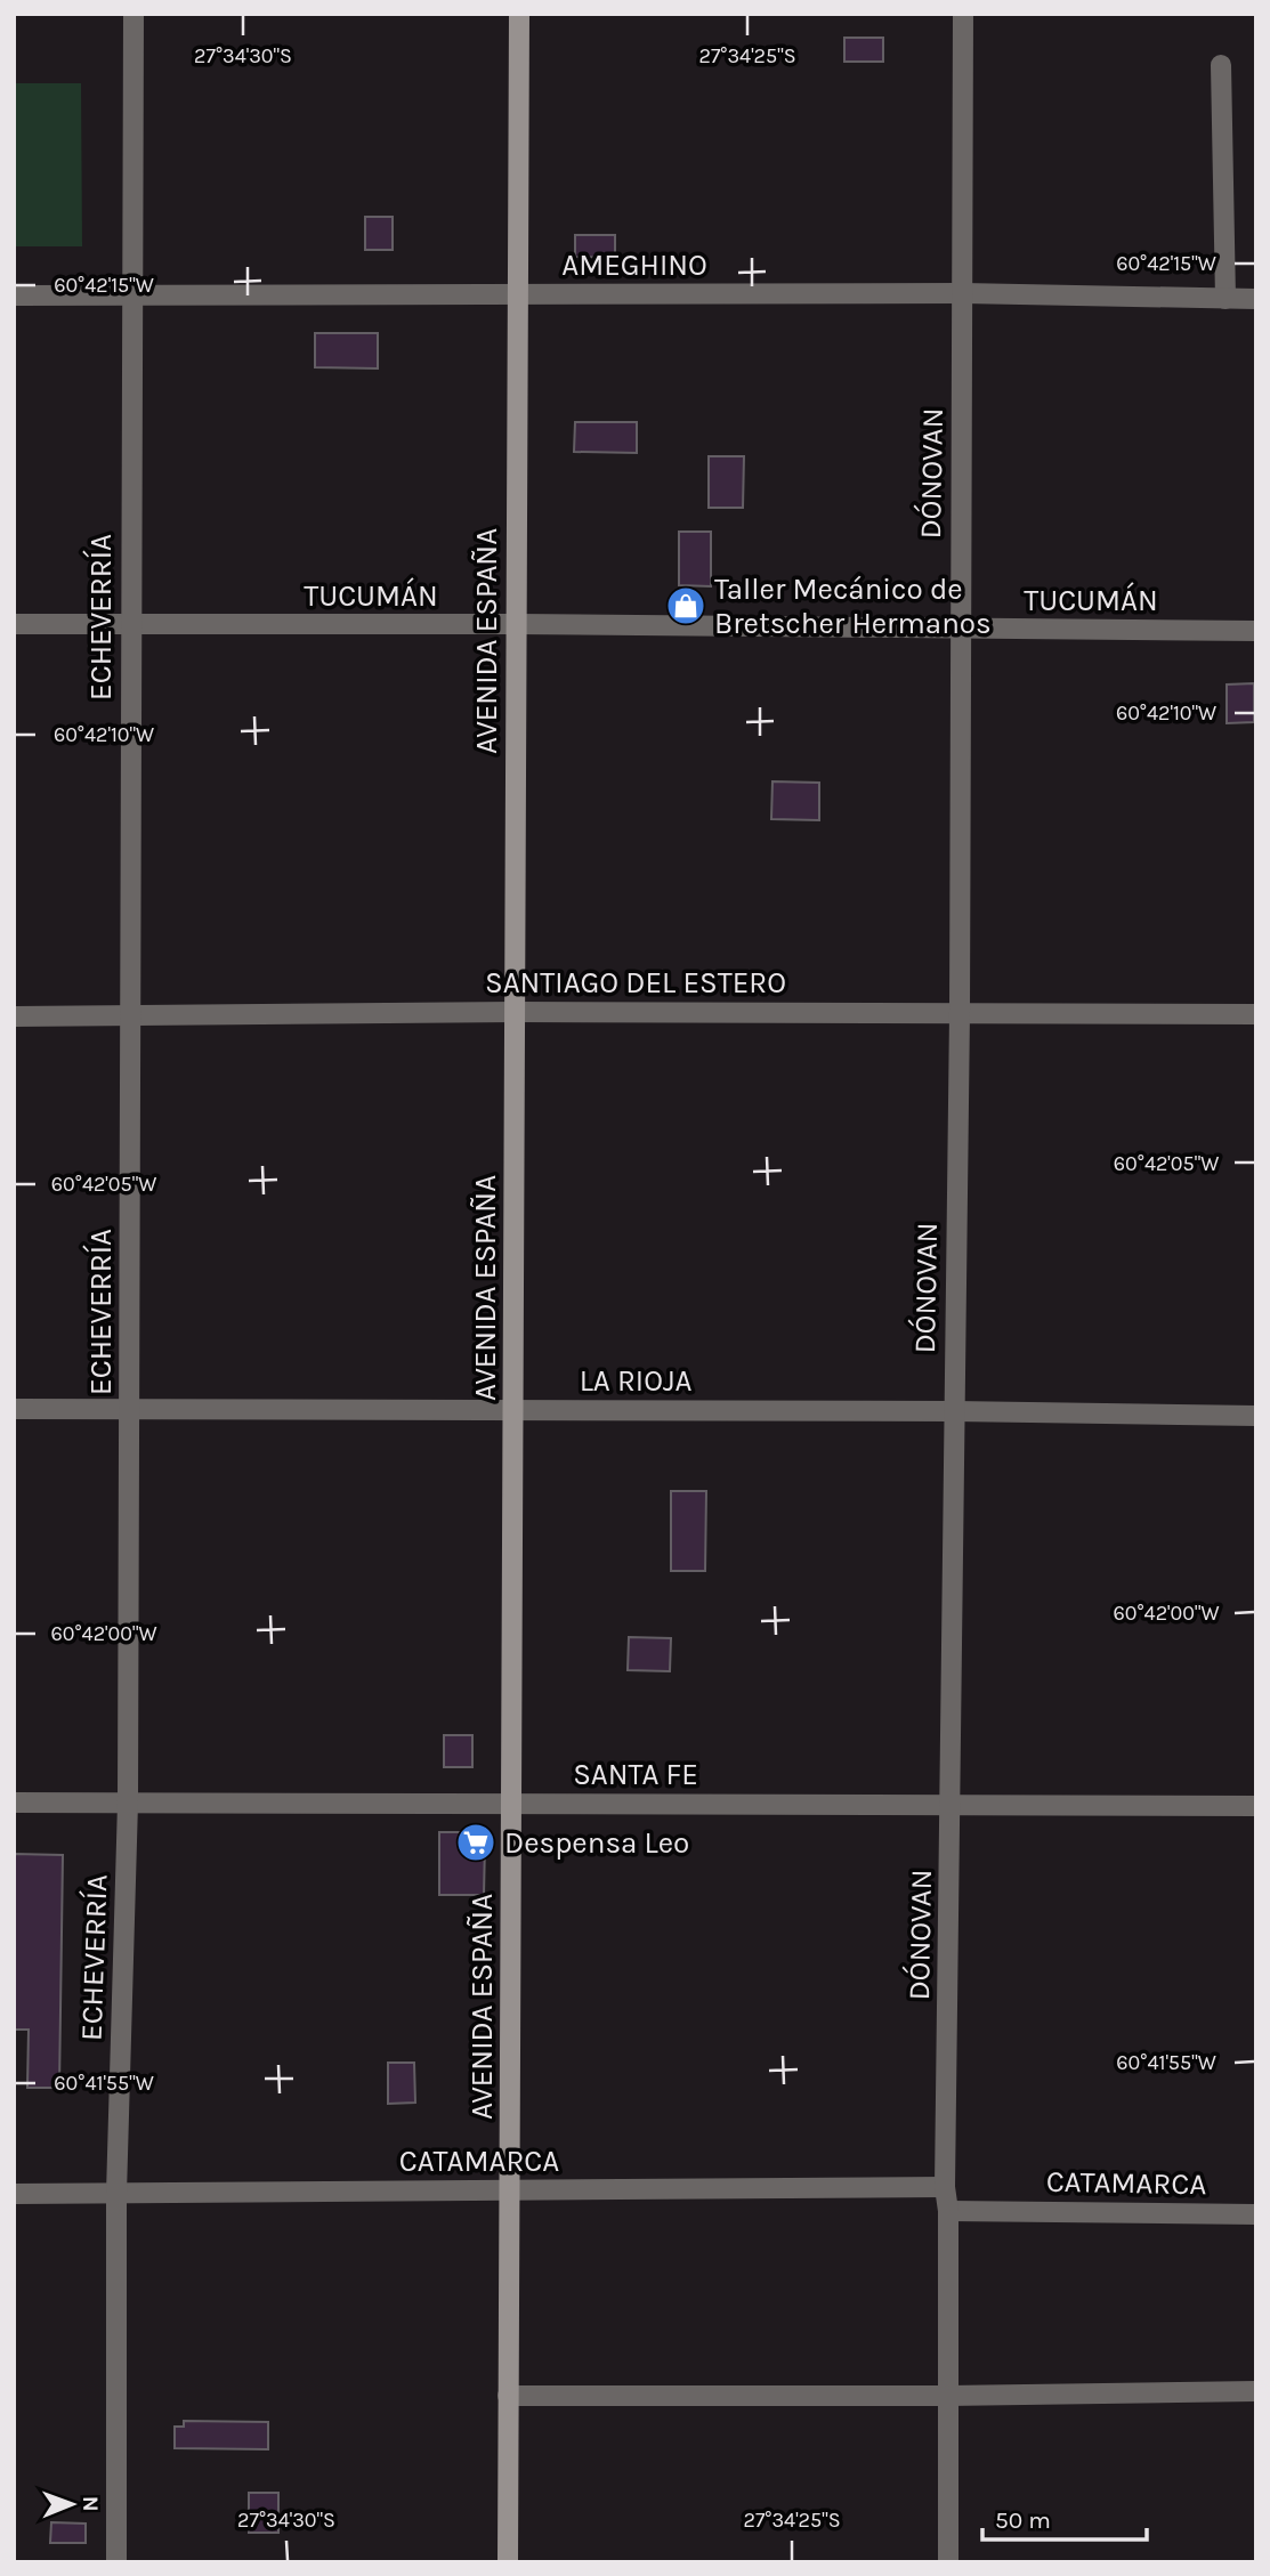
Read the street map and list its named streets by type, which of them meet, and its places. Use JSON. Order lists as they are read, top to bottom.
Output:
{
  "streets": {
    "street": [
      "AMEGHINO",
      "DÓNOVAN",
      "TUCUMÁN",
      "ECHEVERRÍA",
      "AVENIDA ESPAÑA",
      "SANTIAGO DEL ESTERO",
      "LA RIOJA",
      "SANTA FE",
      "CATAMARCA"
    ]
  },
  "crossings": [
    ["AMEGHINO", "DÓNOVAN"],
    ["AMEGHINO", "ECHEVERRÍA"],
    ["AMEGHINO", "AVENIDA ESPAÑA"],
    ["DÓNOVAN", "TUCUMÁN"],
    ["DÓNOVAN", "SANTIAGO DEL ESTERO"],
    ["DÓNOVAN", "LA RIOJA"],
    ["DÓNOVAN", "SANTA FE"],
    ["DÓNOVAN", "CATAMARCA"],
    ["TUCUMÁN", "ECHEVERRÍA"],
    ["TUCUMÁN", "AVENIDA ESPAÑA"],
    ["ECHEVERRÍA", "SANTIAGO DEL ESTERO"],
    ["ECHEVERRÍA", "LA RIOJA"],
    ["ECHEVERRÍA", "SANTA FE"],
    ["ECHEVERRÍA", "CATAMARCA"],
    ["AVENIDA ESPAÑA", "SANTIAGO DEL ESTERO"],
    ["AVENIDA ESPAÑA", "LA RIOJA"],
    ["AVENIDA ESPAÑA", "SANTA FE"],
    ["AVENIDA ESPAÑA", "CATAMARCA"]
  ],
  "places": {
    "shop": ["Taller Mecánico de Bretscher Hermanos"],
    "supermarket": ["Despensa Leo"]
  },
  "scale_bar": "50 m",
  "north": "right",
  "coordinates": [
    "27°34'30\"S",
    "27°34'25\"S",
    "60°42'15\"W",
    "60°42'10\"W",
    "60°42'05\"W",
    "60°42'00\"W",
    "60°41'55\"W"
  ]
}
